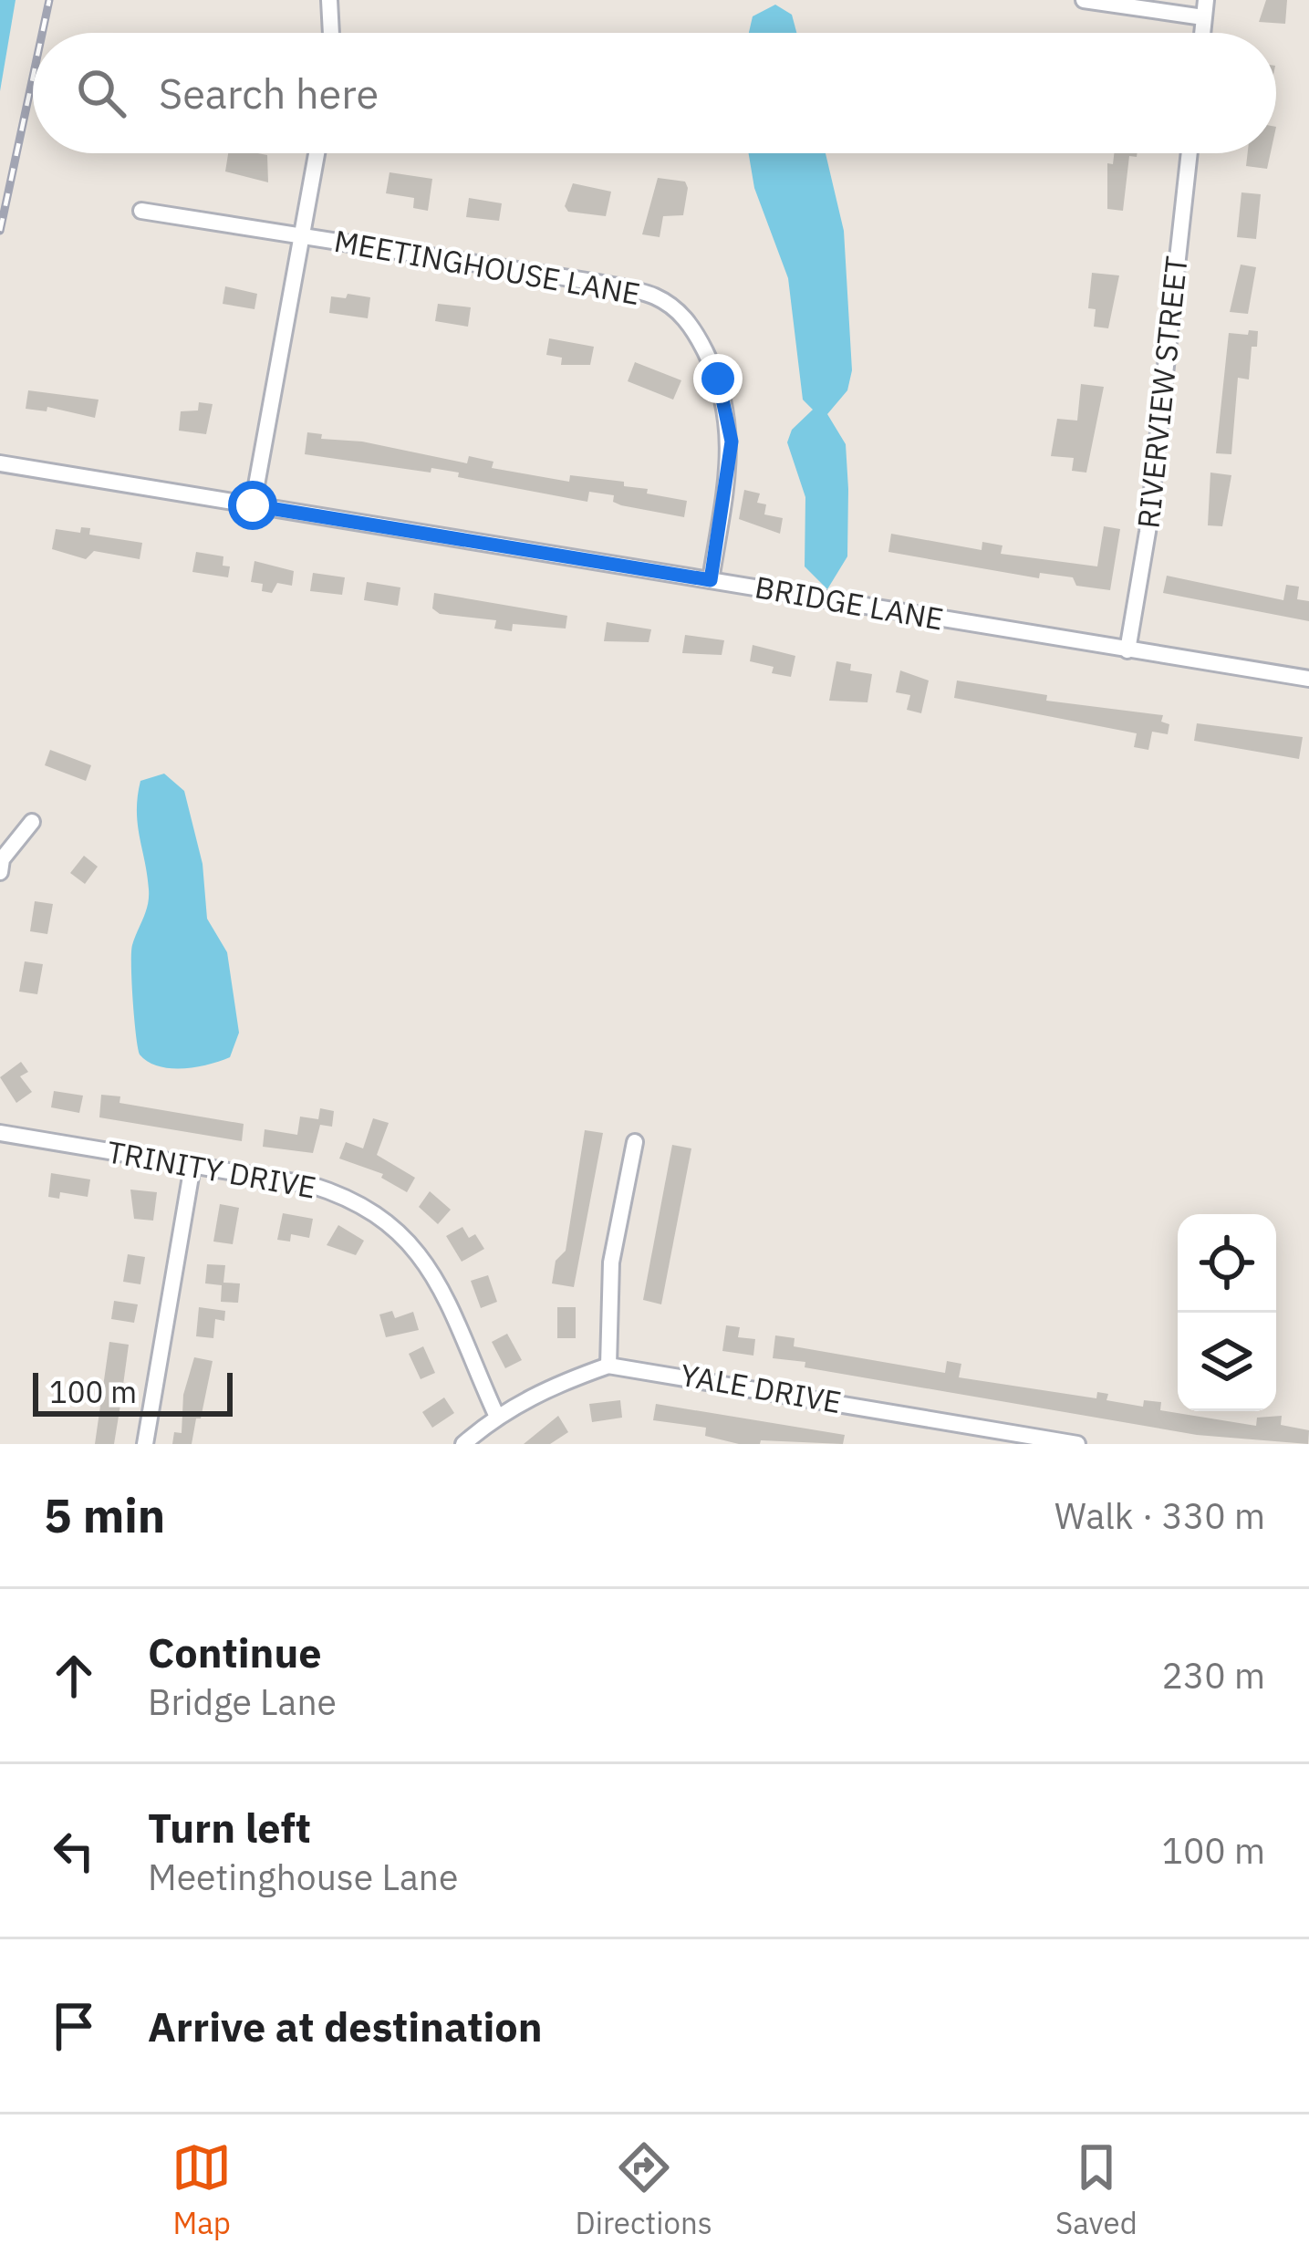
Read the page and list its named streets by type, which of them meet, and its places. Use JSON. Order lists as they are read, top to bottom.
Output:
{
  "streets": {
    "street": [
      "MEETINGHOUSE LANE",
      "RIVERVIEW STREET",
      "BRIDGE LANE",
      "TRINITY DRIVE",
      "YALE DRIVE"
    ]
  },
  "crossings": [
    ["MEETINGHOUSE LANE", "BRIDGE LANE"],
    ["RIVERVIEW STREET", "BRIDGE LANE"],
    ["TRINITY DRIVE", "YALE DRIVE"]
  ],
  "scale_bar": "100 m",
  "page": {
    "search": "Search here",
    "scale": "100 m",
    "heading": ["5 min", "Walk · 330 m"],
    "list": [
      ["Continue", "Bridge Lane", "230 m"],
      ["Turn left", "Meetinghouse Lane", "100 m"],
      "Arrive at destination"
    ],
    "nav": ["Map", "Directions", "Saved"]
  }
}
